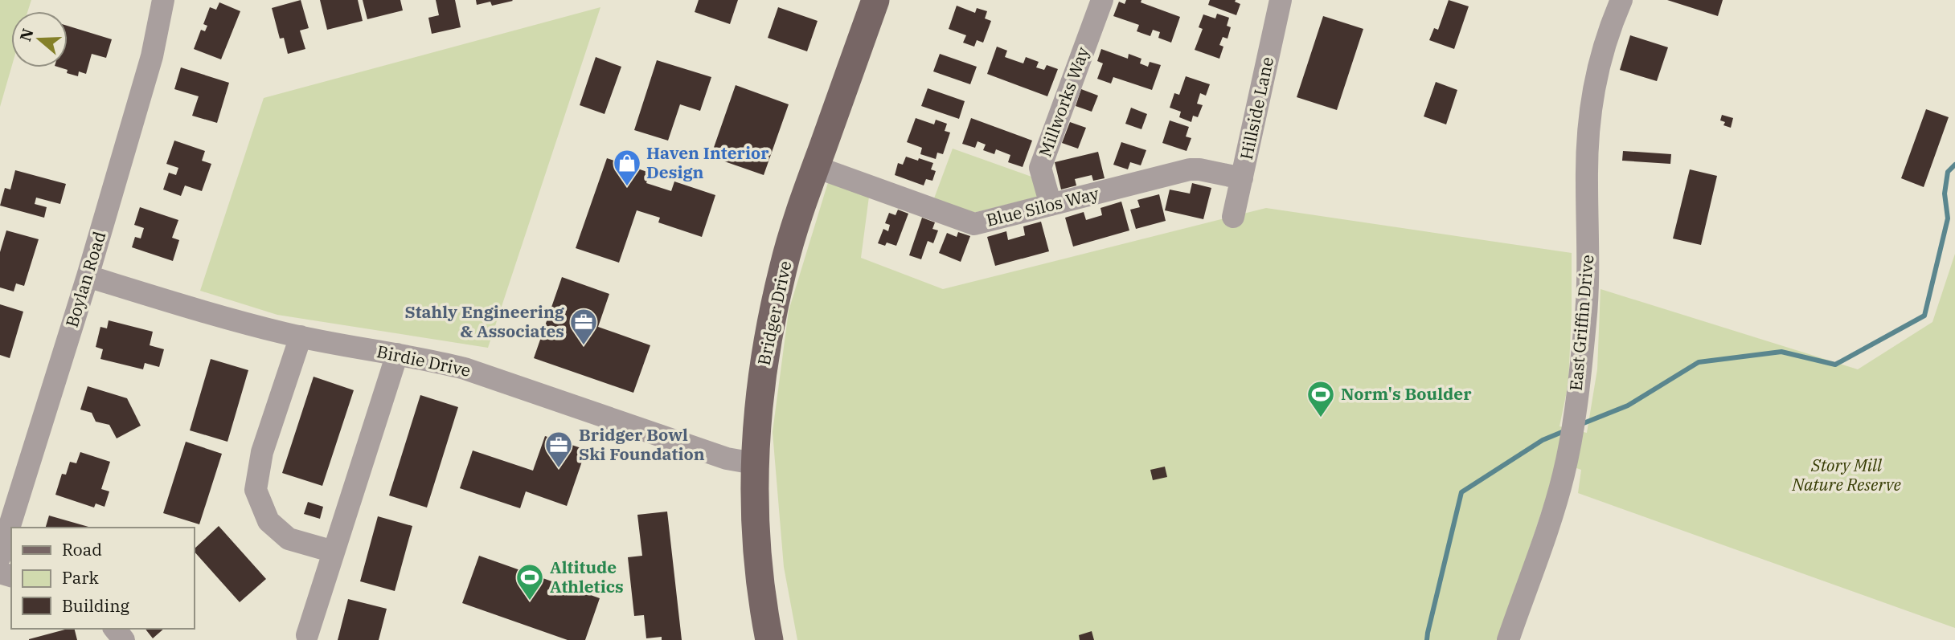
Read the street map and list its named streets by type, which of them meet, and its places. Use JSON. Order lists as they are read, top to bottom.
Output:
{
  "streets": {
    "main road": ["Bridger Drive"],
    "street": [
      "Millworks Way",
      "Hillside Lane",
      "Blue Silos Way",
      "Boylan Road",
      "East Griffin Drive",
      "Birdie Drive"
    ]
  },
  "crossings": [
    ["Millworks Way", "Blue Silos Way"],
    ["Hillside Lane", "Blue Silos Way"],
    ["Blue Silos Way", "Bridger Drive"],
    ["Boylan Road", "Birdie Drive"],
    ["Bridger Drive", "Birdie Drive"]
  ],
  "parks": ["Story Mill Nature Reserve"],
  "places": {
    "shop": ["Haven Interior Design"],
    "office": ["Stahly Engineering & Associates", "Bridger Bowl Ski Foundation"],
    "sports": ["Norm's Boulder", "Altitude Athletics"]
  },
  "legend": ["Road", "Park", "Building"],
  "north": "left"
}
